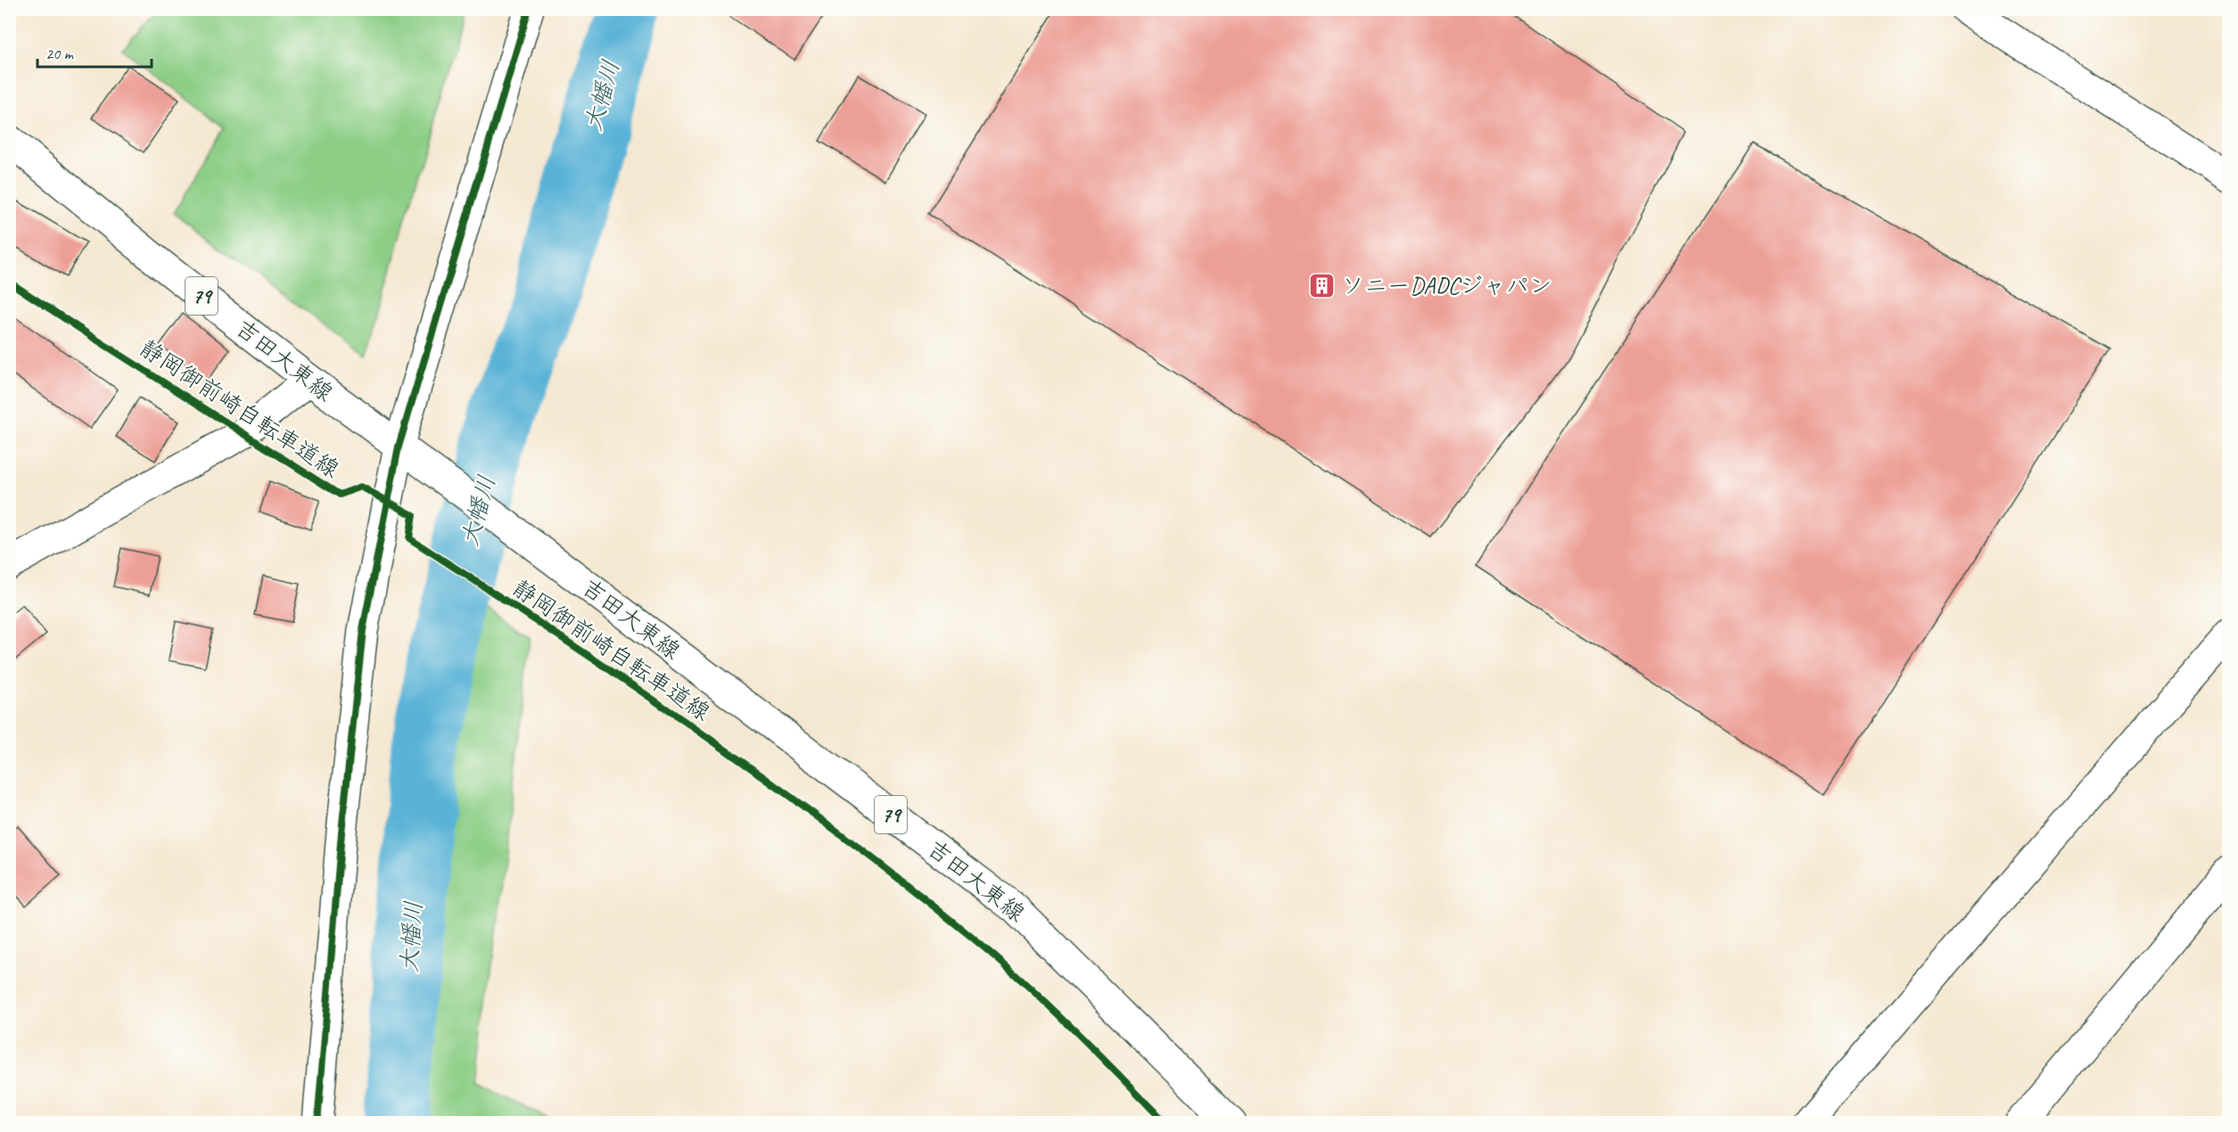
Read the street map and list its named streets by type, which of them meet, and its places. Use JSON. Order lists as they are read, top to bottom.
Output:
{
  "streets": {
    "street": ["79", "吉田大東線"],
    "cycle path": ["静岡御前崎自転車道線"]
  },
  "water": ["大幡川"],
  "places": {
    "building": ["ソニーDADCジャパン"]
  },
  "scale_bar": "20 m"
}
